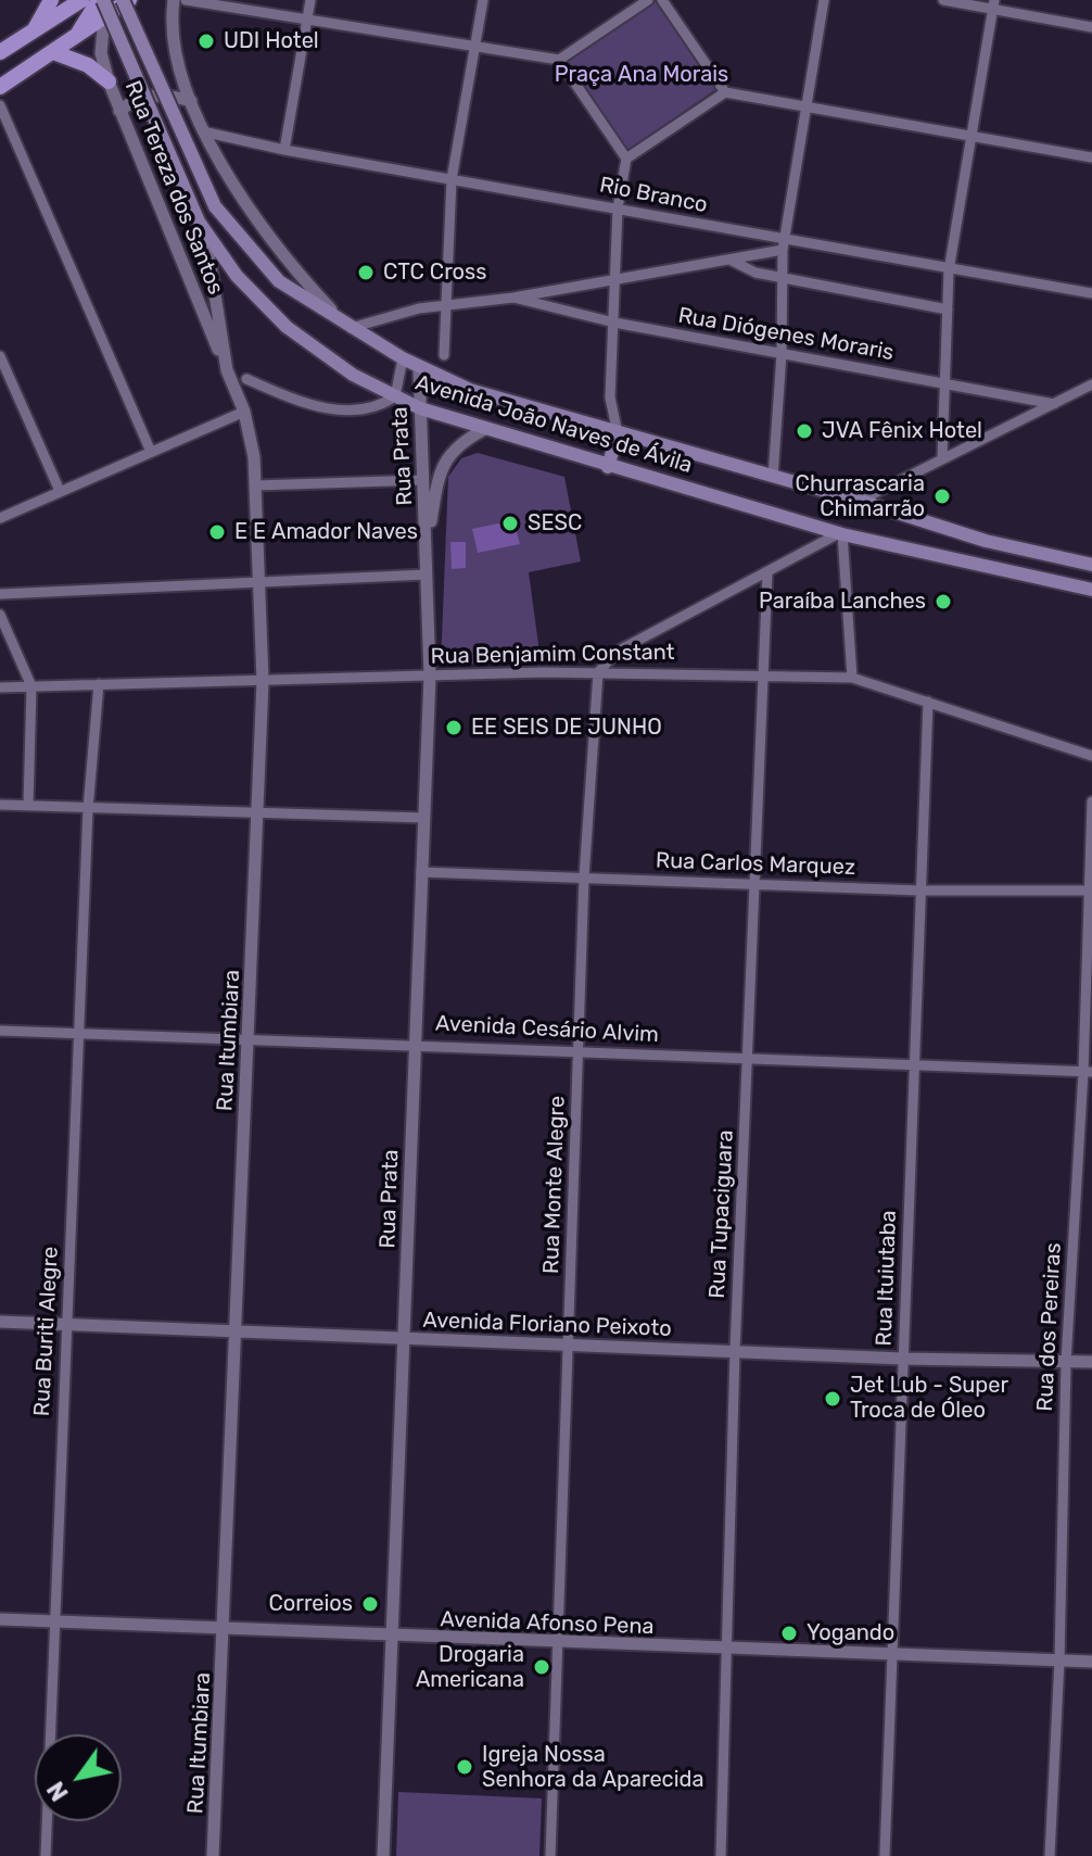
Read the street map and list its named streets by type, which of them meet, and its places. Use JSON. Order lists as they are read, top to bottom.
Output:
{
  "streets": {
    "main road": ["Avenida João Naves de Ávila"],
    "street": [
      "Rua Tereza dos Santos",
      "Rio Branco",
      "Rua Diógenes Moraris",
      "Rua Prata",
      "Rua Benjamim Constant",
      "Rua Carlos Marquez",
      "Avenida Cesário Alvim",
      "Rua Itumbiara",
      "Rua Monte Alegre",
      "Rua Tupaciguara",
      "Rua Ituiutaba",
      "Avenida Floriano Peixoto",
      "Rua dos Pereiras",
      "Rua Buriti Alegre",
      "Avenida Afonso Pena"
    ]
  },
  "crossings": [
    ["Rua Tereza dos Santos", "Rua Itumbiara"],
    ["Avenida João Naves de Ávila", "Rua Prata"],
    ["Avenida João Naves de Ávila", "Rua Itumbiara"],
    ["Rua Prata", "Rua Benjamim Constant"],
    ["Rua Prata", "Rua Carlos Marquez"],
    ["Rua Prata", "Avenida Cesário Alvim"],
    ["Rua Prata", "Avenida Floriano Peixoto"],
    ["Rua Prata", "Avenida Afonso Pena"],
    ["Rua Benjamim Constant", "Rua Itumbiara"],
    ["Rua Benjamim Constant", "Rua Monte Alegre"],
    ["Rua Benjamim Constant", "Rua Tupaciguara"],
    ["Rua Benjamim Constant", "Rua Ituiutaba"],
    ["Rua Benjamim Constant", "Rua Buriti Alegre"],
    ["Rua Carlos Marquez", "Rua Monte Alegre"],
    ["Rua Carlos Marquez", "Rua Tupaciguara"],
    ["Rua Carlos Marquez", "Rua Ituiutaba"],
    ["Rua Carlos Marquez", "Rua dos Pereiras"],
    ["Avenida Cesário Alvim", "Rua Itumbiara"],
    ["Avenida Cesário Alvim", "Rua Monte Alegre"],
    ["Avenida Cesário Alvim", "Rua Tupaciguara"],
    ["Avenida Cesário Alvim", "Rua Ituiutaba"],
    ["Avenida Cesário Alvim", "Rua dos Pereiras"],
    ["Avenida Cesário Alvim", "Rua Buriti Alegre"],
    ["Rua Itumbiara", "Avenida Floriano Peixoto"],
    ["Rua Itumbiara", "Avenida Afonso Pena"],
    ["Rua Monte Alegre", "Avenida Floriano Peixoto"],
    ["Rua Monte Alegre", "Avenida Afonso Pena"],
    ["Rua Tupaciguara", "Avenida Floriano Peixoto"],
    ["Rua Tupaciguara", "Avenida Afonso Pena"],
    ["Rua Ituiutaba", "Avenida Floriano Peixoto"],
    ["Rua Ituiutaba", "Avenida Afonso Pena"],
    ["Avenida Floriano Peixoto", "Rua dos Pereiras"],
    ["Avenida Floriano Peixoto", "Rua Buriti Alegre"],
    ["Rua dos Pereiras", "Avenida Afonso Pena"],
    ["Rua Buriti Alegre", "Avenida Afonso Pena"]
  ],
  "parks": ["Praça Ana Morais"],
  "places": [
    "UDI Hotel",
    "CTC Cross",
    "JVA Fênix Hotel",
    "Churrascaria Chimarrão",
    "SESC",
    "E E Amador Naves",
    "Paraíba Lanches",
    "EE SEIS DE JUNHO",
    "Jet Lub - Super Troca de Óleo",
    "Correios",
    "Yogando",
    "Drogaria Americana",
    "Igreja Nossa Senhora da Aparecida"
  ],
  "north": "bottom left"
}
